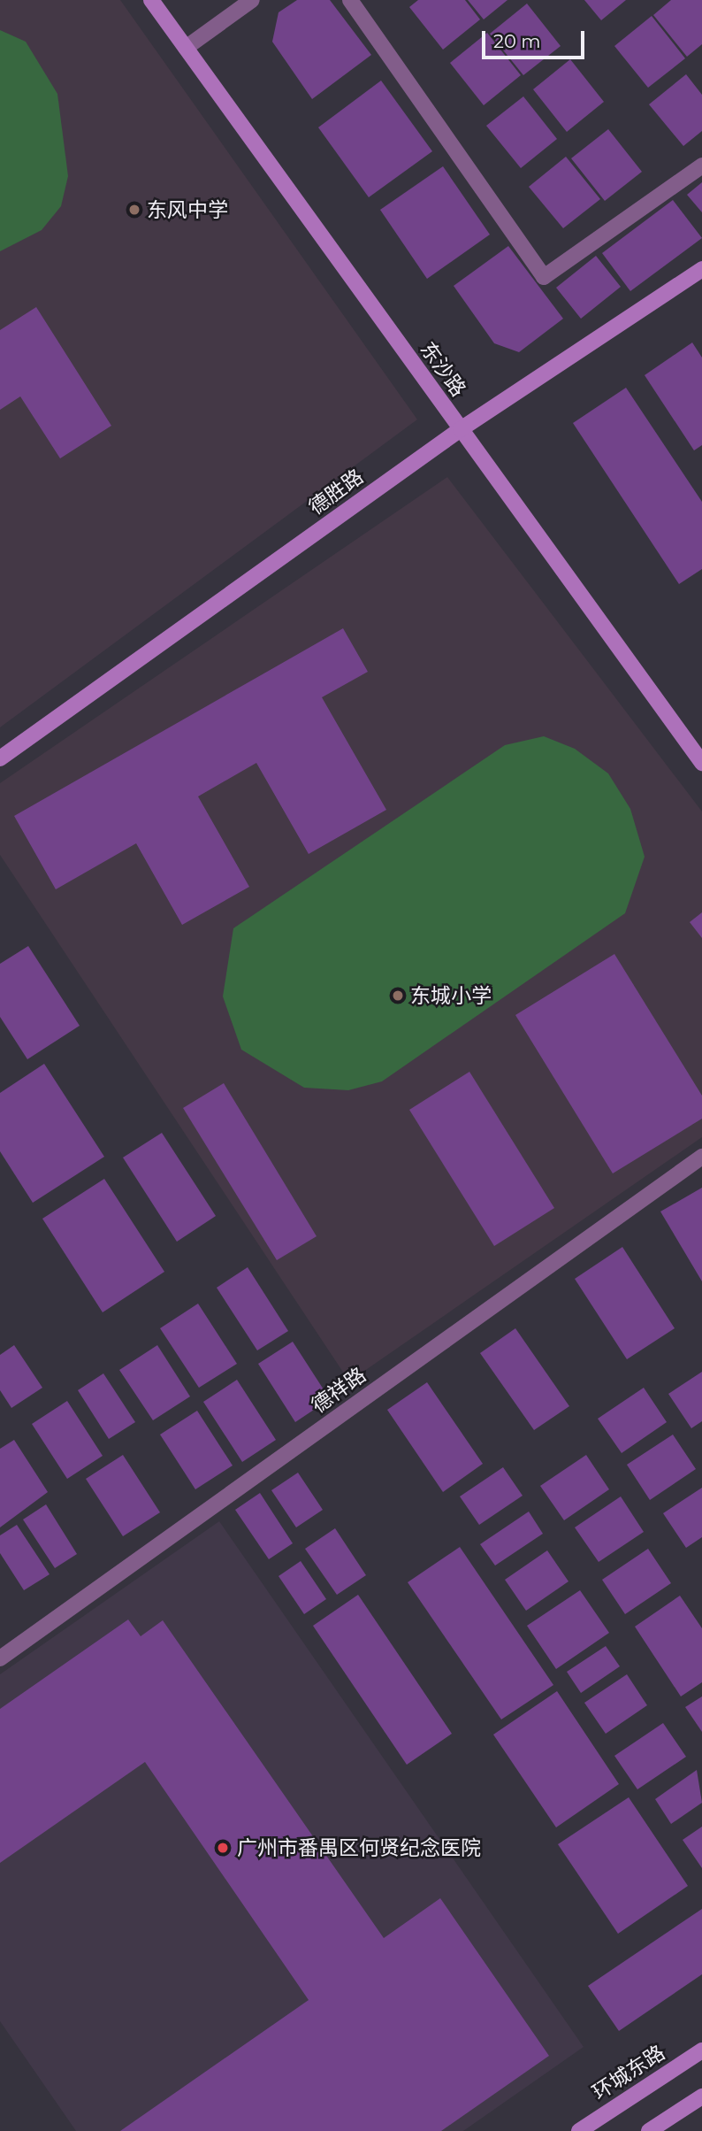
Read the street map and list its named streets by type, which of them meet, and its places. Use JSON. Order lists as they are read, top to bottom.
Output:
{
  "streets": {
    "street": [
      "东沙路",
      "德胜路",
      "德祥路",
      "环城东路"
    ]
  },
  "crossings": [
    ["东沙路", "德胜路"]
  ],
  "places": ["东风中学", "东城小学", "广州市番禺区何贤纪念医院"],
  "scale_bar": "20 m"
}
